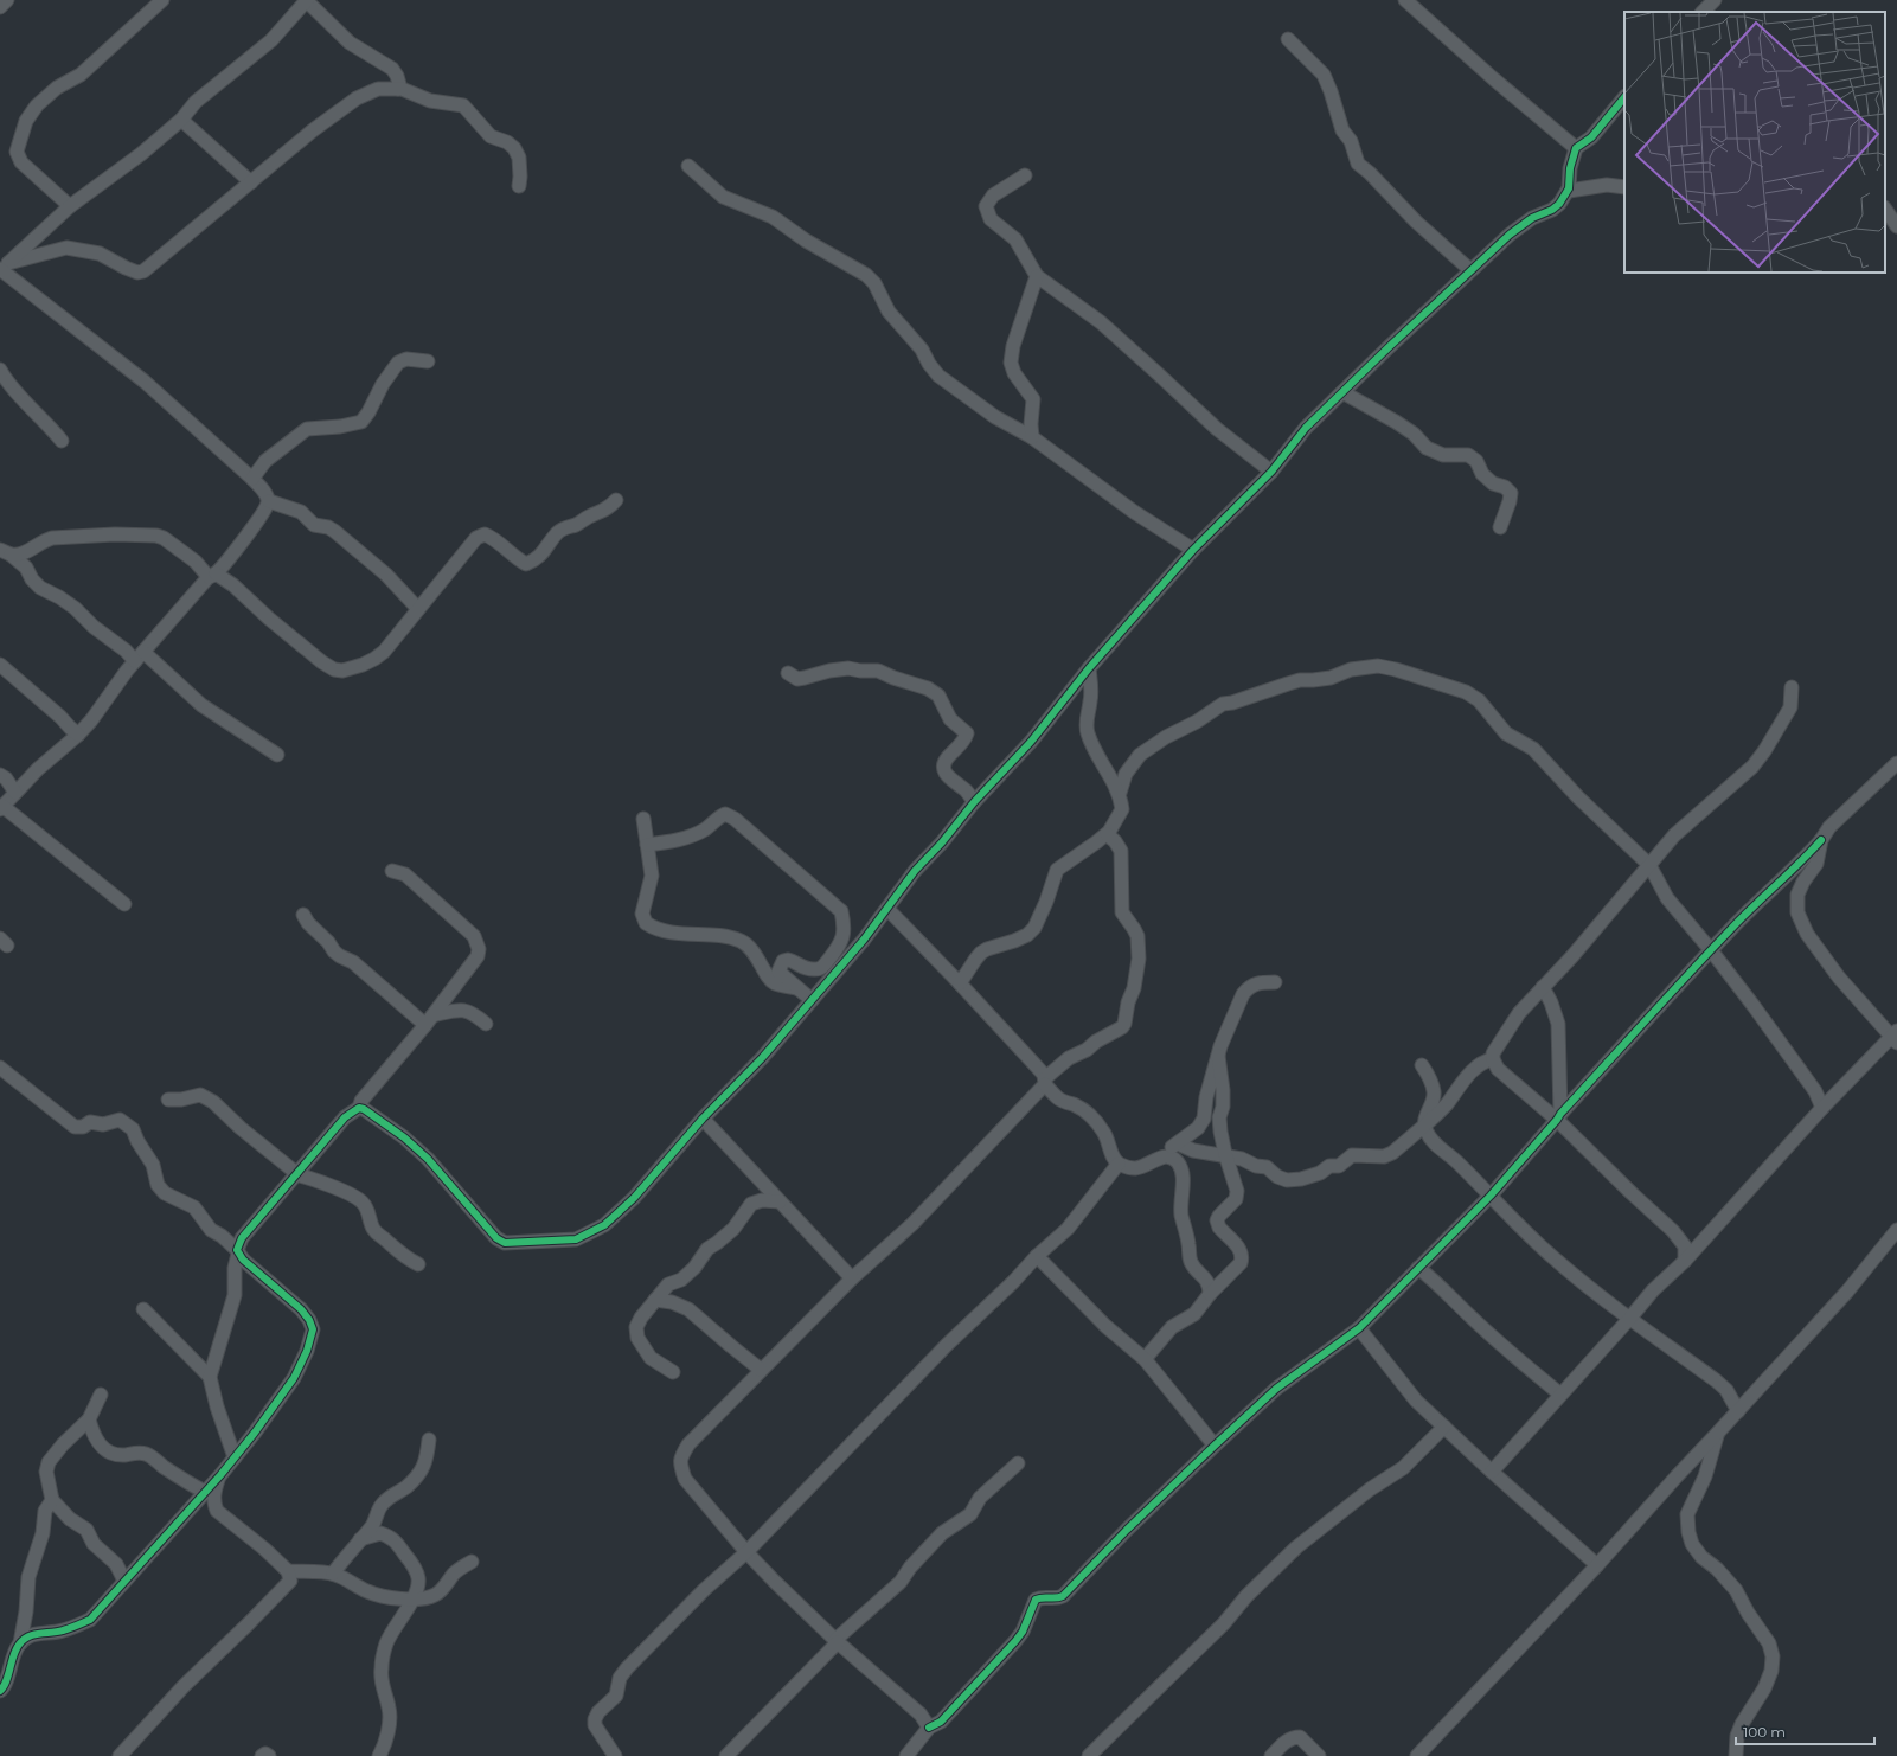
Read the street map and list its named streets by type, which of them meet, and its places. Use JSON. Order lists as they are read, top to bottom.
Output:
{
  "scale_bar": "100 m"
}
